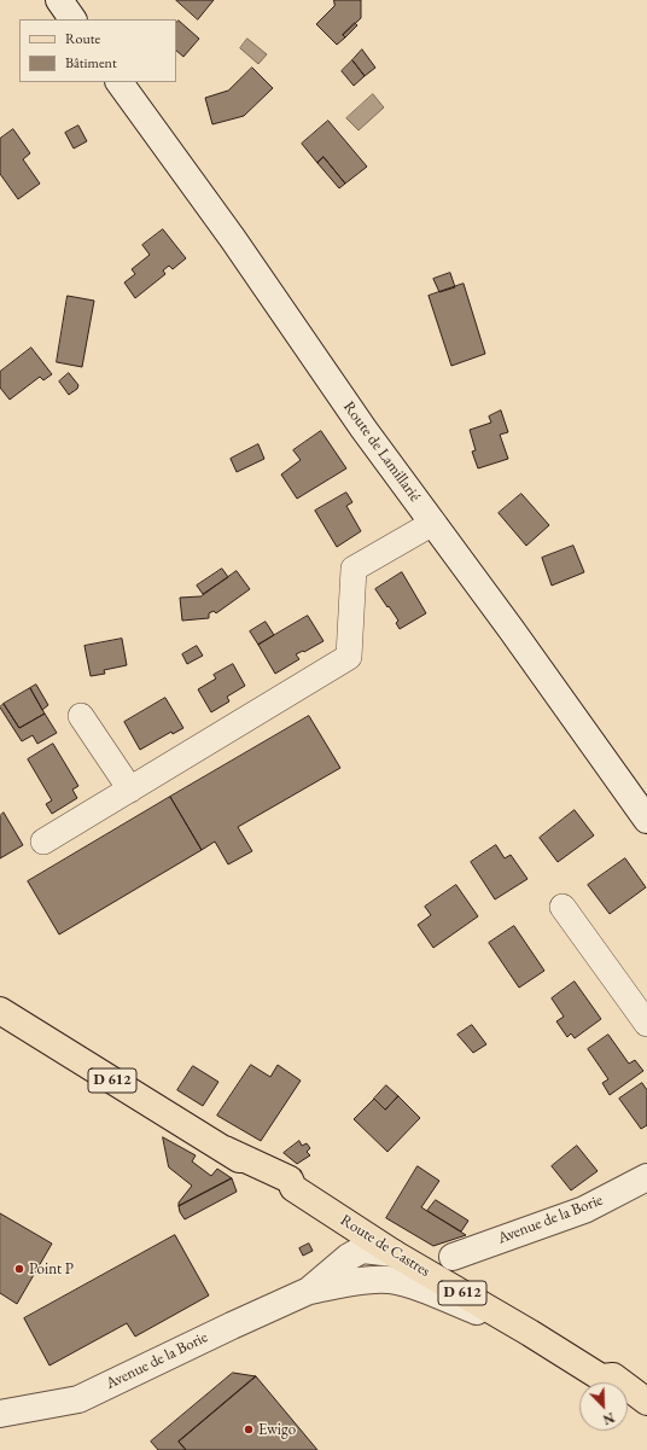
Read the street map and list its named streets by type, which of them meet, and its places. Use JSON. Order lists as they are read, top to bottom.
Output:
{
  "streets": {
    "main road": [
      "Route de Lamillarié",
      "D 612",
      "Avenue de la Borie",
      "Route de Castres"
    ]
  },
  "crossings": [
    ["Avenue de la Borie", "Route de Castres"]
  ],
  "places": ["Point P", "Ewigo"],
  "legend": ["Route", "Bâtiment"],
  "north": "bottom right"
}
